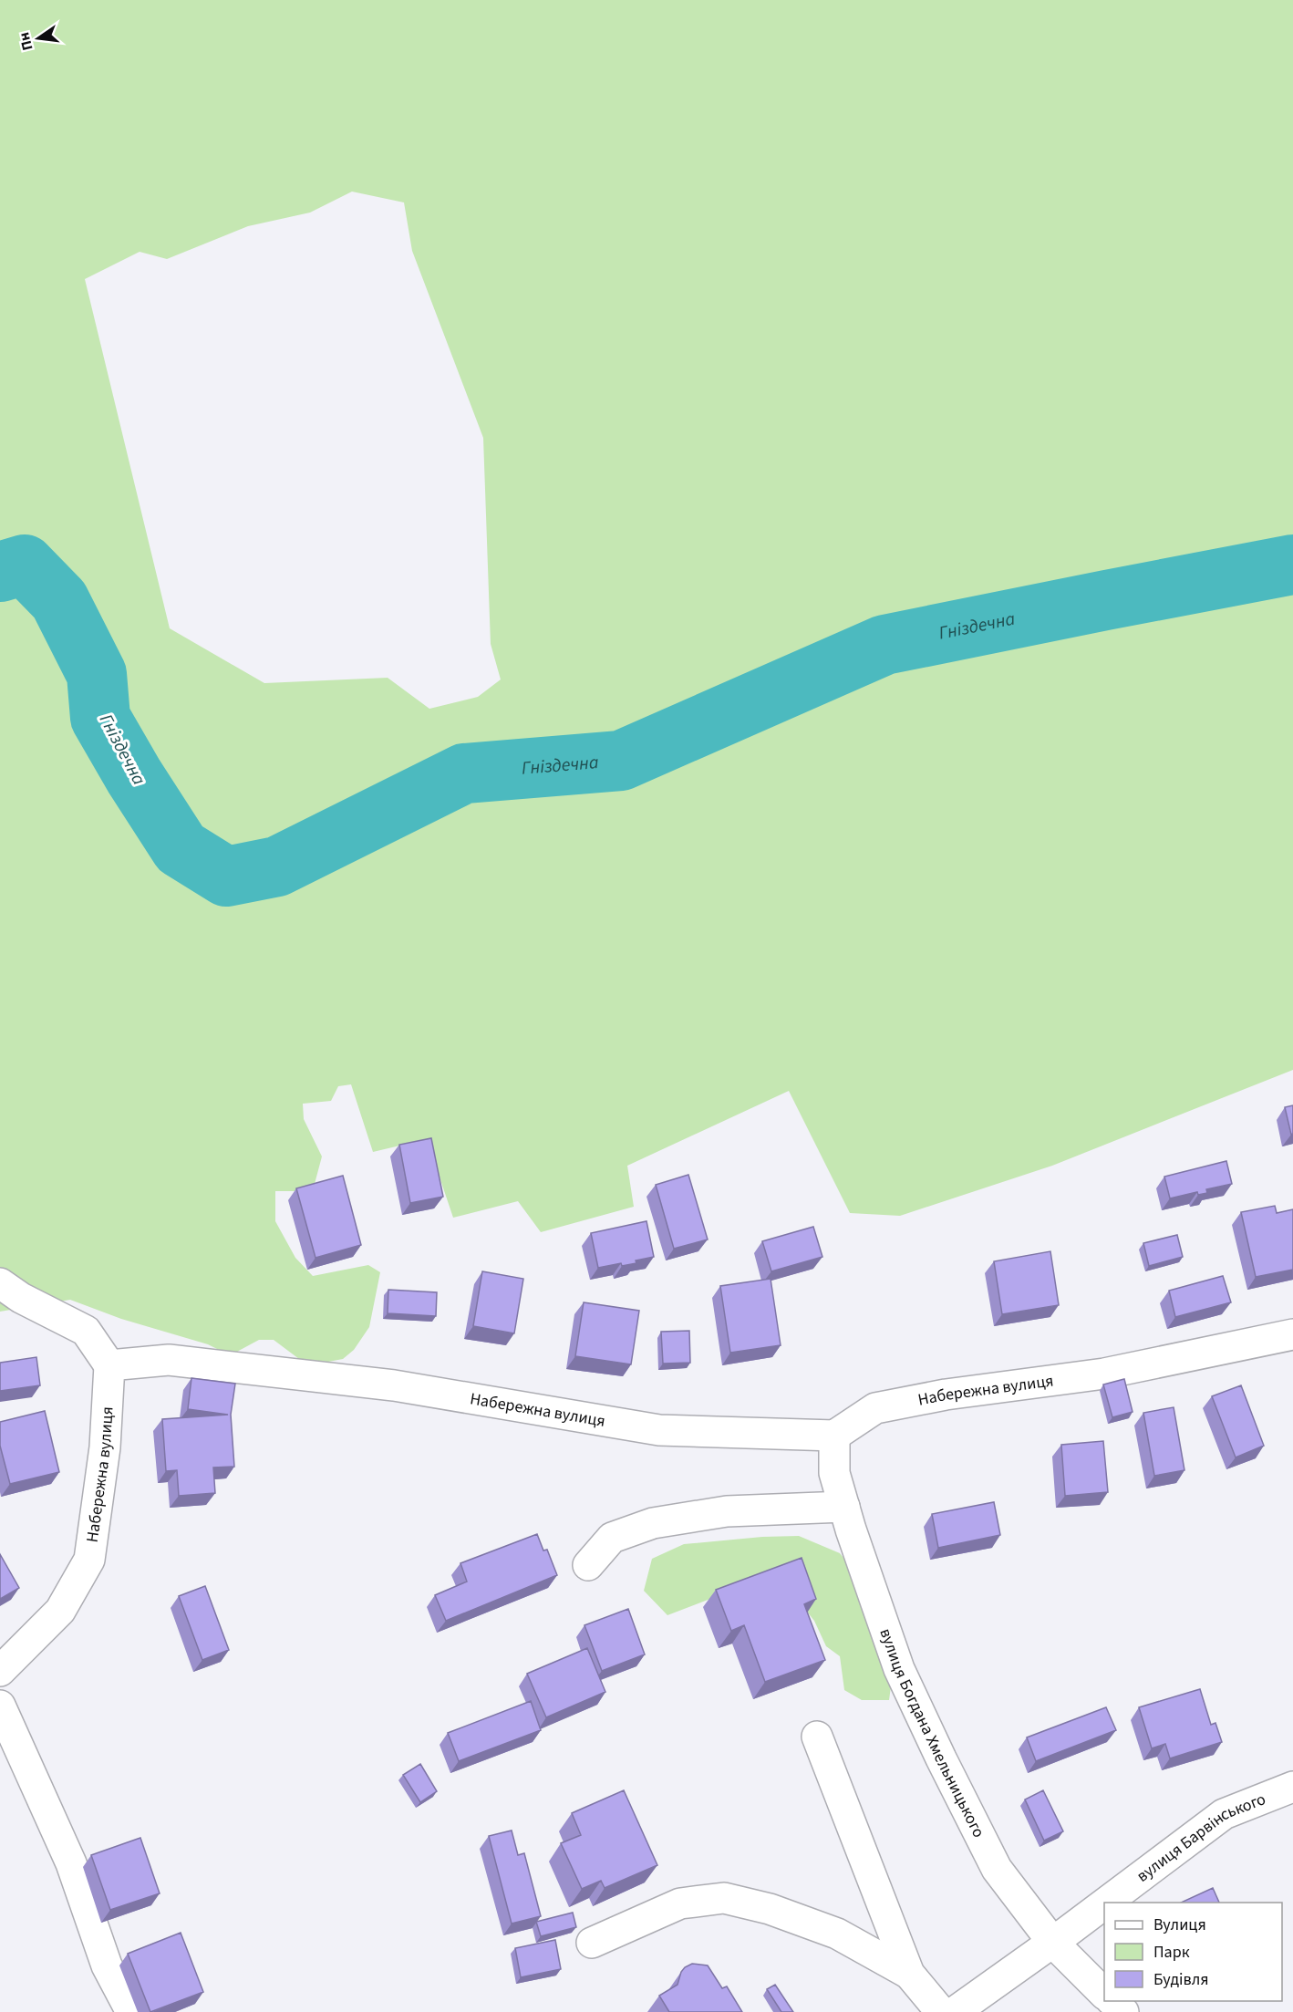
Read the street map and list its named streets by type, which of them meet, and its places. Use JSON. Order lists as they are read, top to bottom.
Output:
{
  "streets": {
    "street": ["Набережна вулиця", "вулиця Богдана Хмельницького", "вулиця Барвінського"]
  },
  "crossings": [
    ["Набережна вулиця", "вулиця Богдана Хмельницького"],
    ["вулиця Богдана Хмельницького", "вулиця Барвінського"]
  ],
  "water": ["Гніздечна"],
  "legend": ["Вулиця", "Парк", "Будівля"],
  "north": "left"
}
